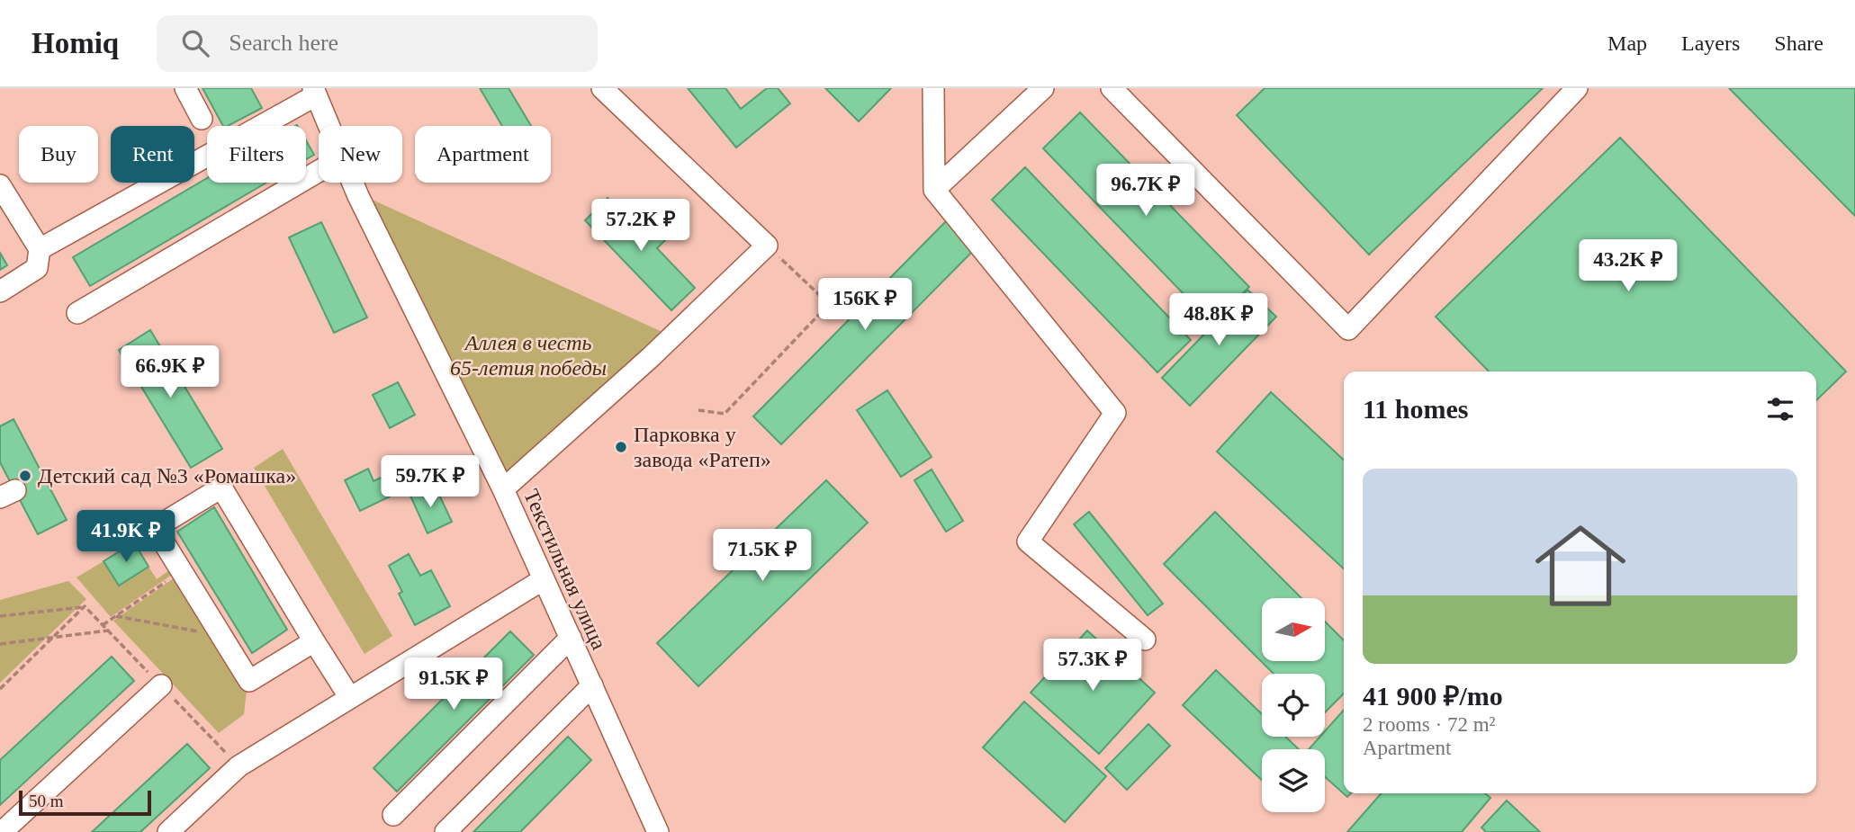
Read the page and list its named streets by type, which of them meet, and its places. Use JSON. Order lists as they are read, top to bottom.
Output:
{
  "streets": {
    "street": ["Текстильная улица"]
  },
  "parks": ["Аллея в честь 65-летия победы"],
  "places": ["Парковка у завода «Ратеп»", "Детский сад №3 «Ромашка»"],
  "scale_bar": "50 m",
  "north": "right",
  "page": {
    "header": "Homiq",
    "search": "Search here",
    "nav": ["Map", "Layers", "Share"],
    "chip": [
      "Buy",
      "Rent",
      "Filters",
      "New",
      "Apartment"
    ],
    "price": [
      "96.7K ₽",
      "57.2K ₽",
      "43.2K ₽",
      "156K ₽",
      "48.8K ₽",
      "66.9K ₽",
      "59.7K ₽",
      "41.9K ₽",
      "71.5K ₽",
      "57.3K ₽",
      "91.5K ₽"
    ],
    "heading": "11 homes",
    "list": [
      {
        "name": "41 900 ₽/mo",
        "note": "2 rooms · 72 m² · Apartment"
      }
    ],
    "scale": "50 m"
  }
}
